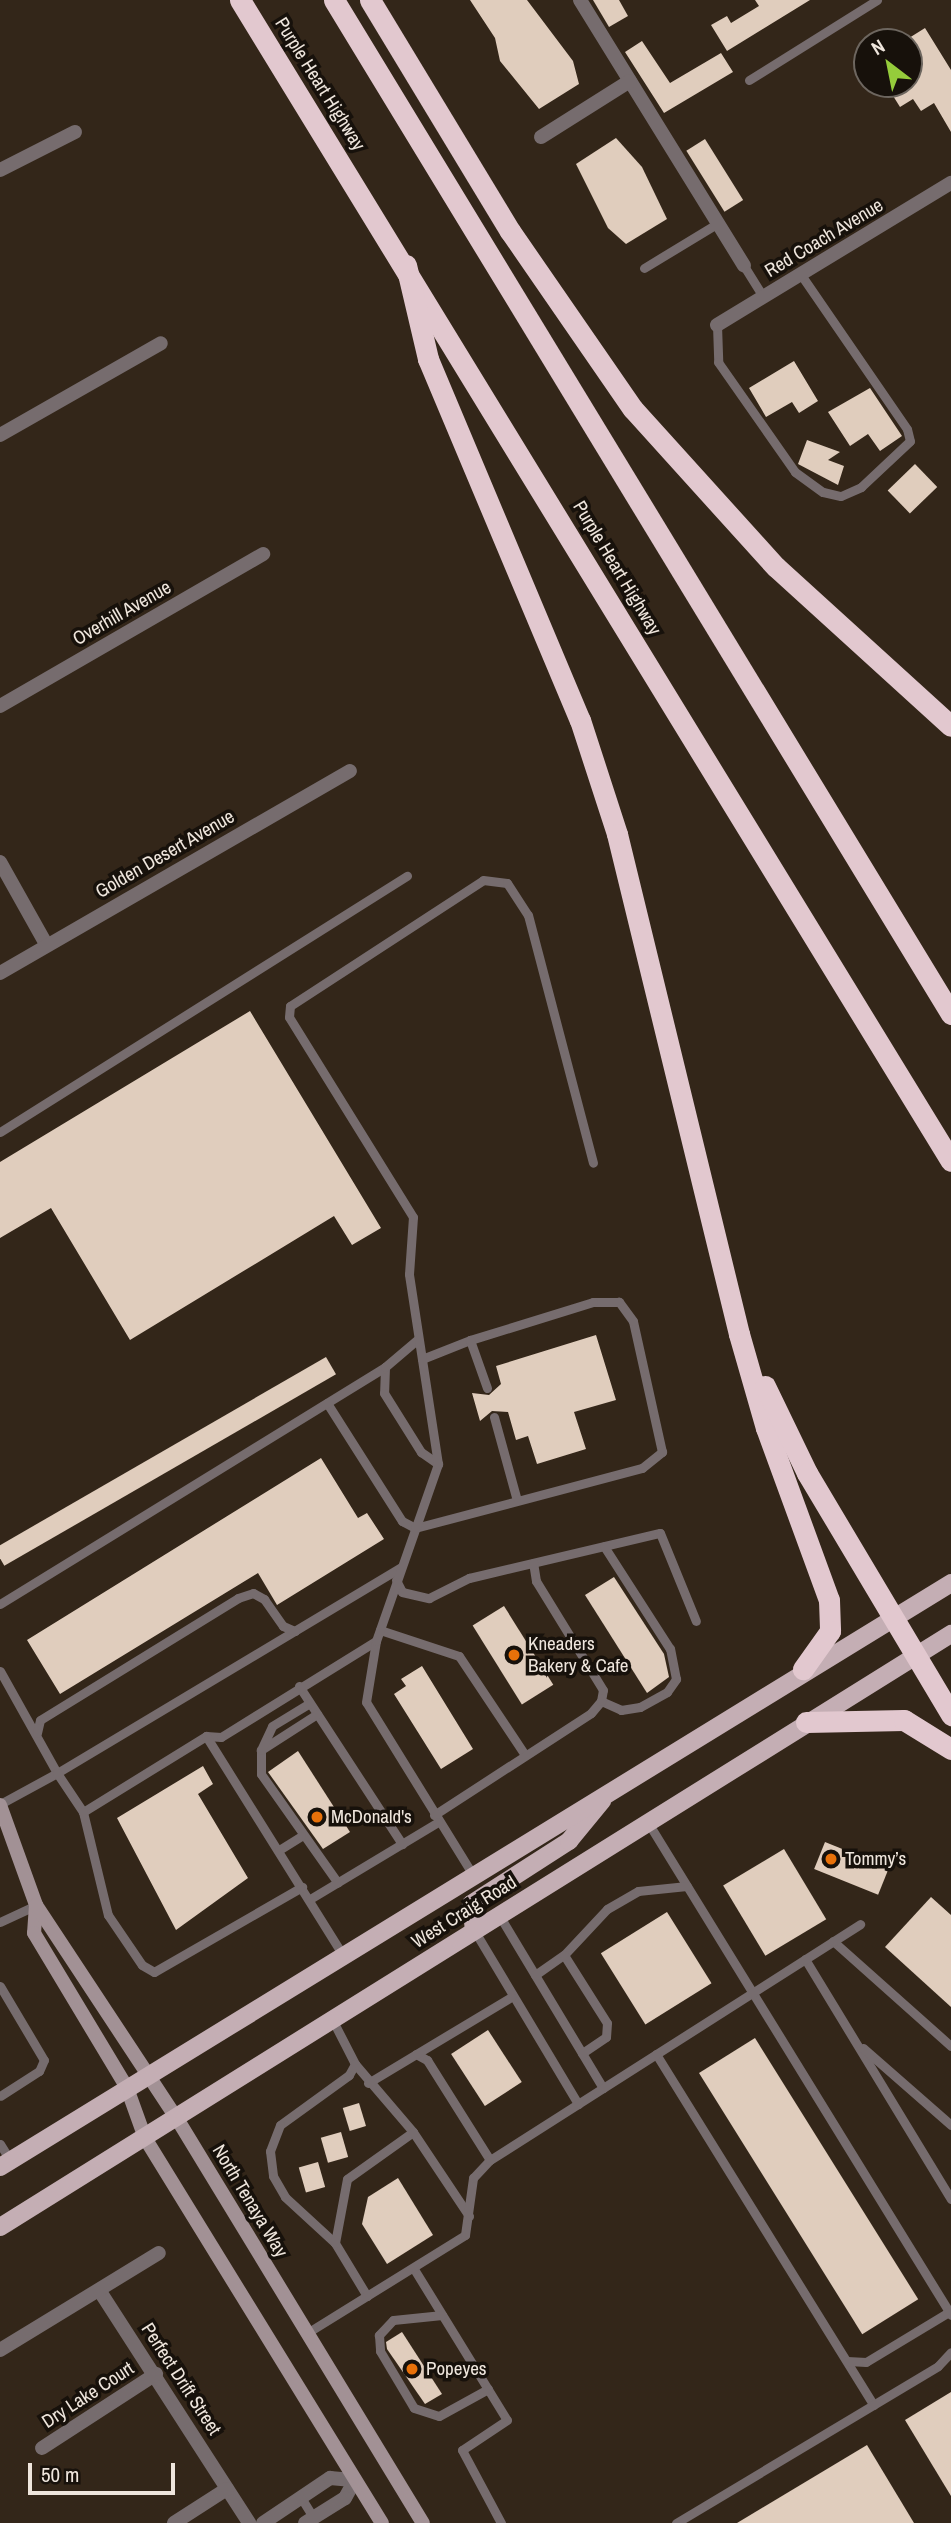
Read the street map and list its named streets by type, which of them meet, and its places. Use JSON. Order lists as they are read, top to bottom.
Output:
{
  "streets": {
    "highway": ["Purple Heart Highway"],
    "main road": ["West Craig Road", "North Tenaya Way"],
    "street": [
      "Red Coach Avenue",
      "Overhill Avenue",
      "Golden Desert Avenue",
      "Perfect Drift Street",
      "Dry Lake Court"
    ]
  },
  "crossings": [
    ["West Craig Road", "North Tenaya Way"],
    ["Perfect Drift Street", "Dry Lake Court"]
  ],
  "places": [
    "Kneaders Bakery & Cafe",
    "McDonald's",
    "Tommy’s",
    "Popeyes"
  ],
  "scale_bar": "50 m",
  "north": "top left"
}
